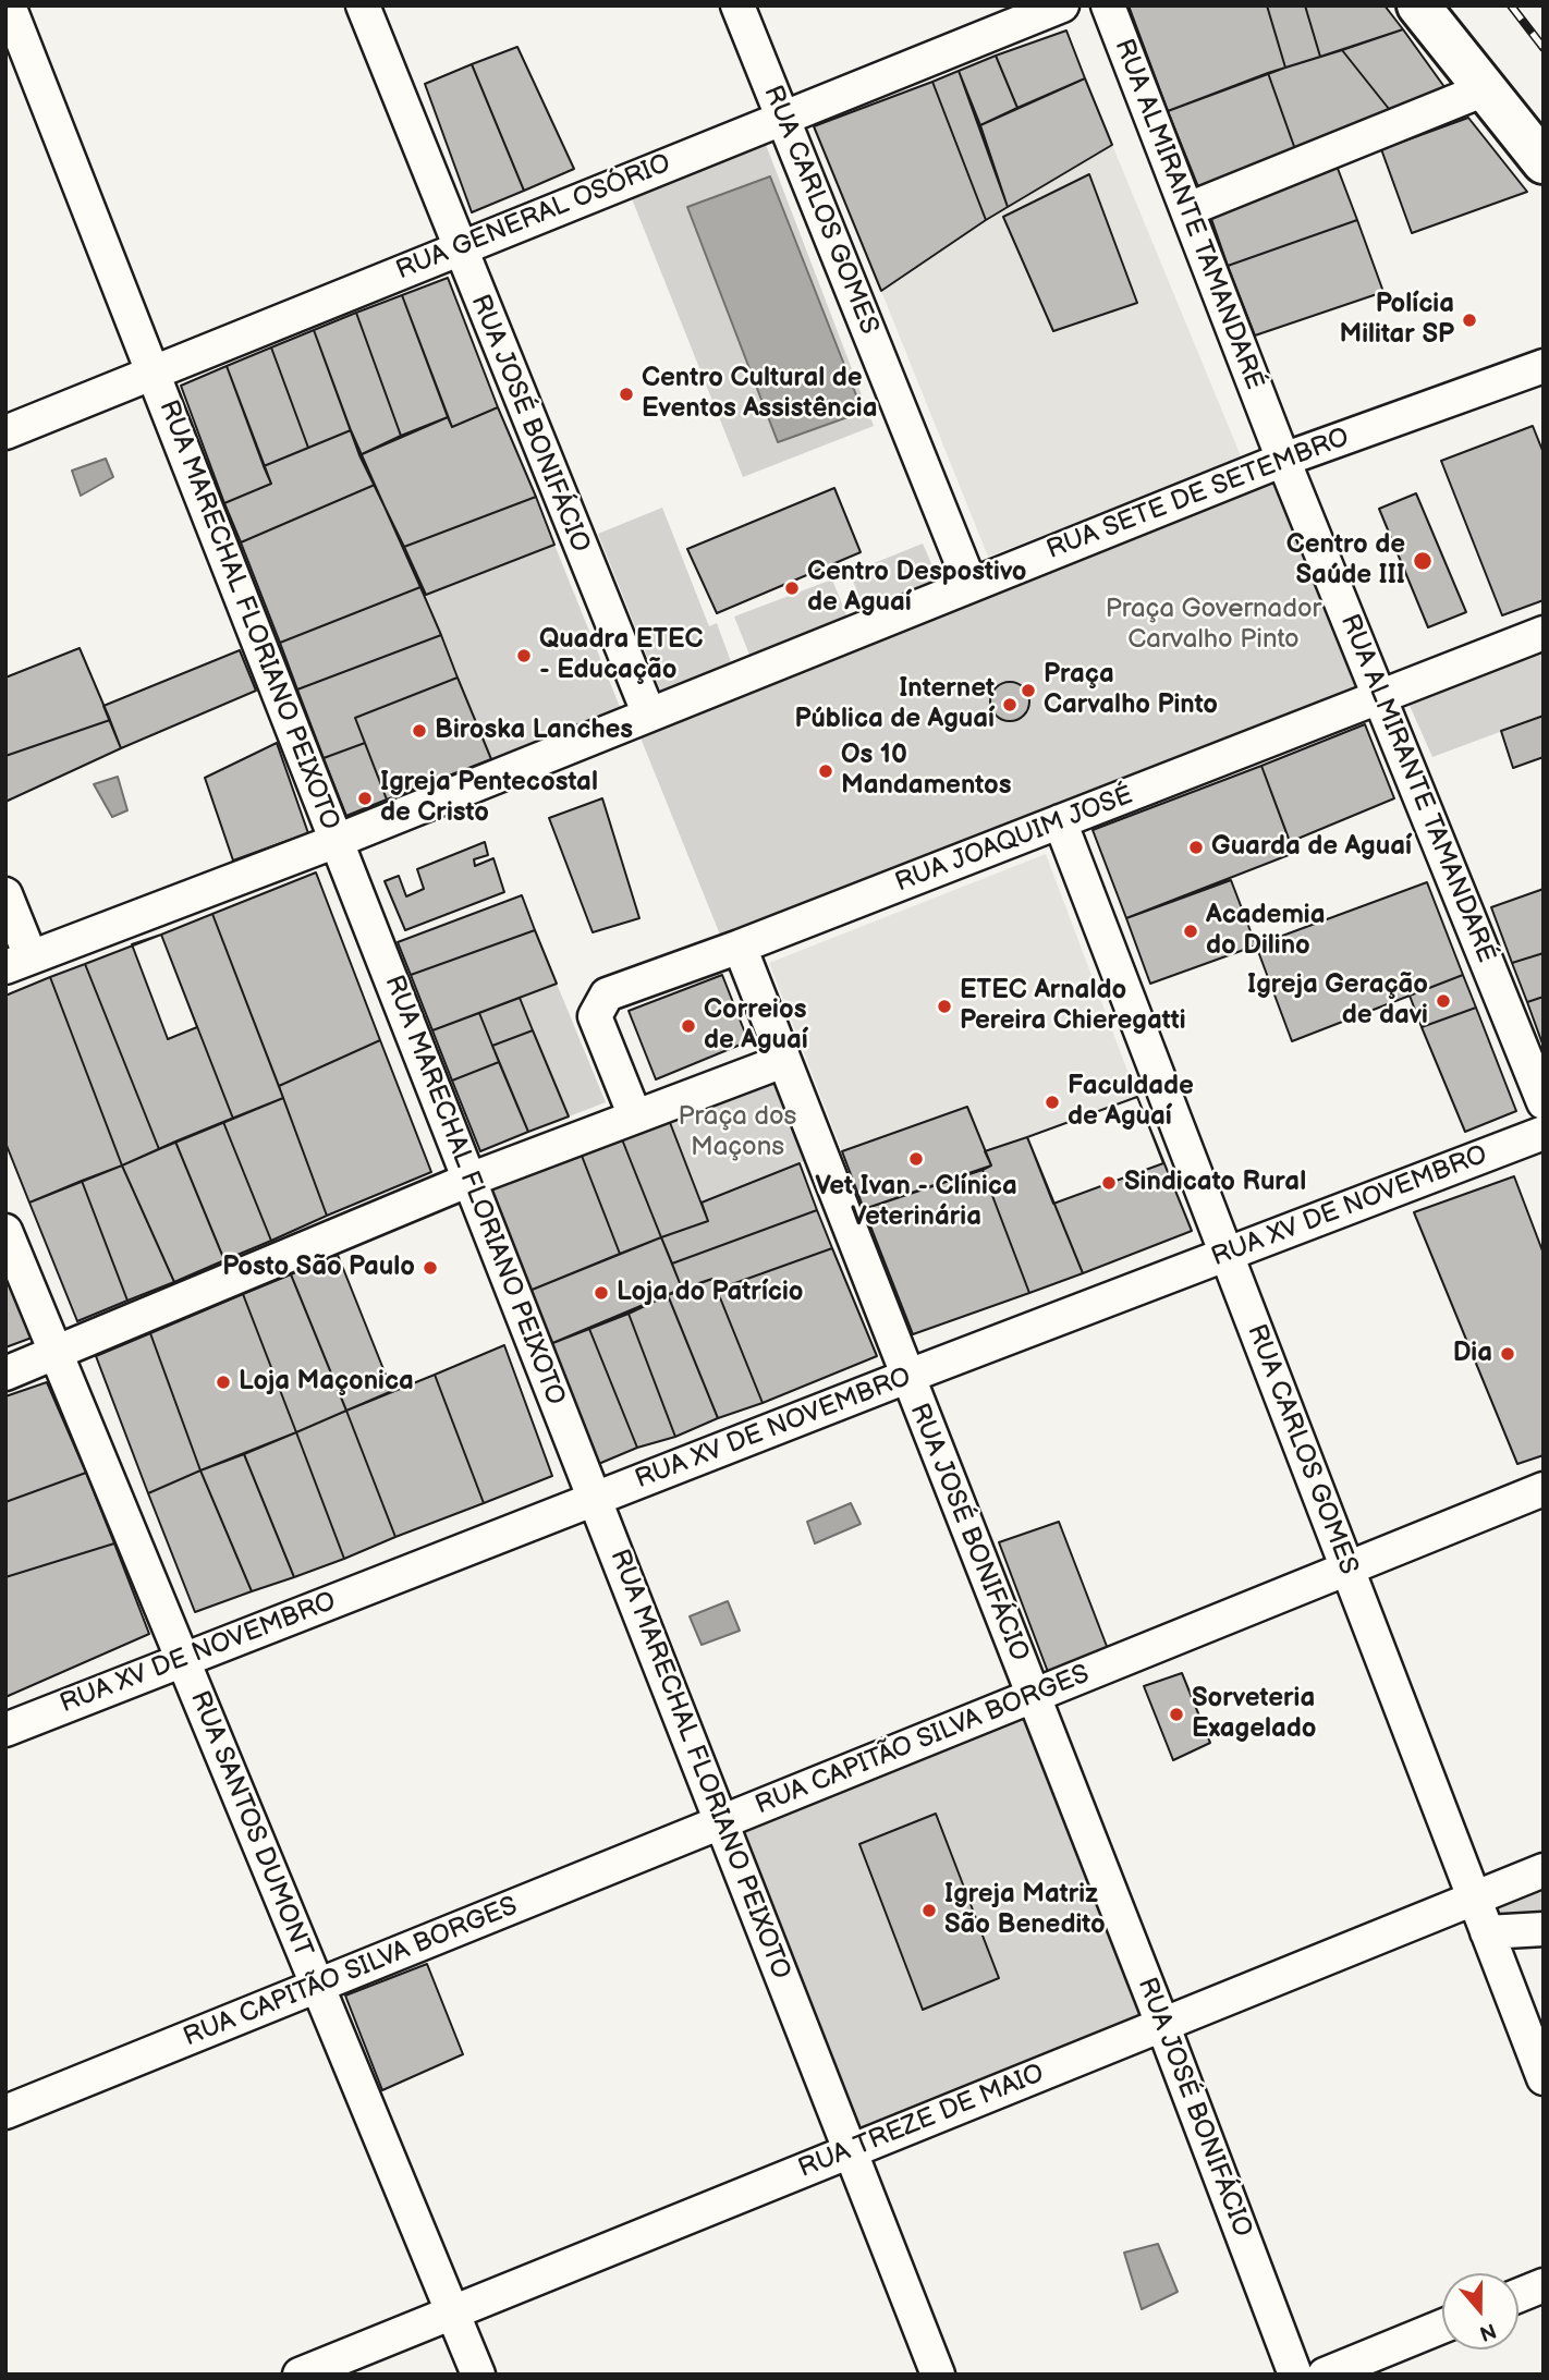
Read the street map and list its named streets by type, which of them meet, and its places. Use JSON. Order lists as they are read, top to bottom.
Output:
{
  "streets": {
    "street": [
      "RUA CARLOS GOMES",
      "RUA ALMIRANTE TAMANDARÉ",
      "RUA GENERAL OSÓRIO",
      "RUA JOSÉ BONIFÁCIO",
      "RUA SETE DE SETEMBRO",
      "RUA MARECHAL FLORIANO PEIXOTO",
      "RUA JOAQUIM JOSÉ",
      "RUA XV DE NOVEMBRO",
      "RUA CAPITÃO SILVA BORGES",
      "RUA SANTOS DUMONT",
      "RUA TREZE DE MAIO"
    ]
  },
  "crossings": [
    ["RUA CARLOS GOMES", "RUA GENERAL OSÓRIO"],
    ["RUA CARLOS GOMES", "RUA SETE DE SETEMBRO"],
    ["RUA CARLOS GOMES", "RUA JOAQUIM JOSÉ"],
    ["RUA CARLOS GOMES", "RUA XV DE NOVEMBRO"],
    ["RUA CARLOS GOMES", "RUA CAPITÃO SILVA BORGES"],
    ["RUA CARLOS GOMES", "RUA TREZE DE MAIO"],
    ["RUA ALMIRANTE TAMANDARÉ", "RUA SETE DE SETEMBRO"],
    ["RUA ALMIRANTE TAMANDARÉ", "RUA JOAQUIM JOSÉ"],
    ["RUA GENERAL OSÓRIO", "RUA JOSÉ BONIFÁCIO"],
    ["RUA GENERAL OSÓRIO", "RUA MARECHAL FLORIANO PEIXOTO"],
    ["RUA JOSÉ BONIFÁCIO", "RUA SETE DE SETEMBRO"],
    ["RUA JOSÉ BONIFÁCIO", "RUA JOAQUIM JOSÉ"],
    ["RUA JOSÉ BONIFÁCIO", "RUA XV DE NOVEMBRO"],
    ["RUA JOSÉ BONIFÁCIO", "RUA CAPITÃO SILVA BORGES"],
    ["RUA JOSÉ BONIFÁCIO", "RUA TREZE DE MAIO"],
    ["RUA SETE DE SETEMBRO", "RUA MARECHAL FLORIANO PEIXOTO"],
    ["RUA MARECHAL FLORIANO PEIXOTO", "RUA XV DE NOVEMBRO"],
    ["RUA MARECHAL FLORIANO PEIXOTO", "RUA CAPITÃO SILVA BORGES"],
    ["RUA MARECHAL FLORIANO PEIXOTO", "RUA TREZE DE MAIO"],
    ["RUA XV DE NOVEMBRO", "RUA SANTOS DUMONT"],
    ["RUA CAPITÃO SILVA BORGES", "RUA SANTOS DUMONT"],
    ["RUA SANTOS DUMONT", "RUA TREZE DE MAIO"]
  ],
  "parks": ["Praça Governador Carvalho Pinto", "Praça dos Maçons"],
  "places": [
    "Polícia Militar SP",
    "Centro Cultural de Eventos Assistência",
    "Centro de Saúde III",
    "Centro Despostivo de Aguaí",
    "Quadra ETEC - Educação",
    "Praça Carvalho Pinto",
    "Internet Pública de Aguaí",
    "Biroska Lanches",
    "Os 10 Mandamentos",
    "Igreja Pentecostal de Cristo",
    "Guarda de Aguaí",
    "Academia do Dilino",
    "Igreja Geração de davi",
    "ETEC Arnaldo Pereira Chieregatti",
    "Correios de Aguaí",
    "Faculdade de Aguaí",
    "Vet Ivan - Clínica Veterinária",
    "Sindicato Rural",
    "Posto São Paulo",
    "Loja do Patrício",
    "Dia",
    "Loja Maçonica",
    "Sorveteria Exagelado",
    "Igreja Matriz São Benedito"
  ],
  "north": "bottom"
}
